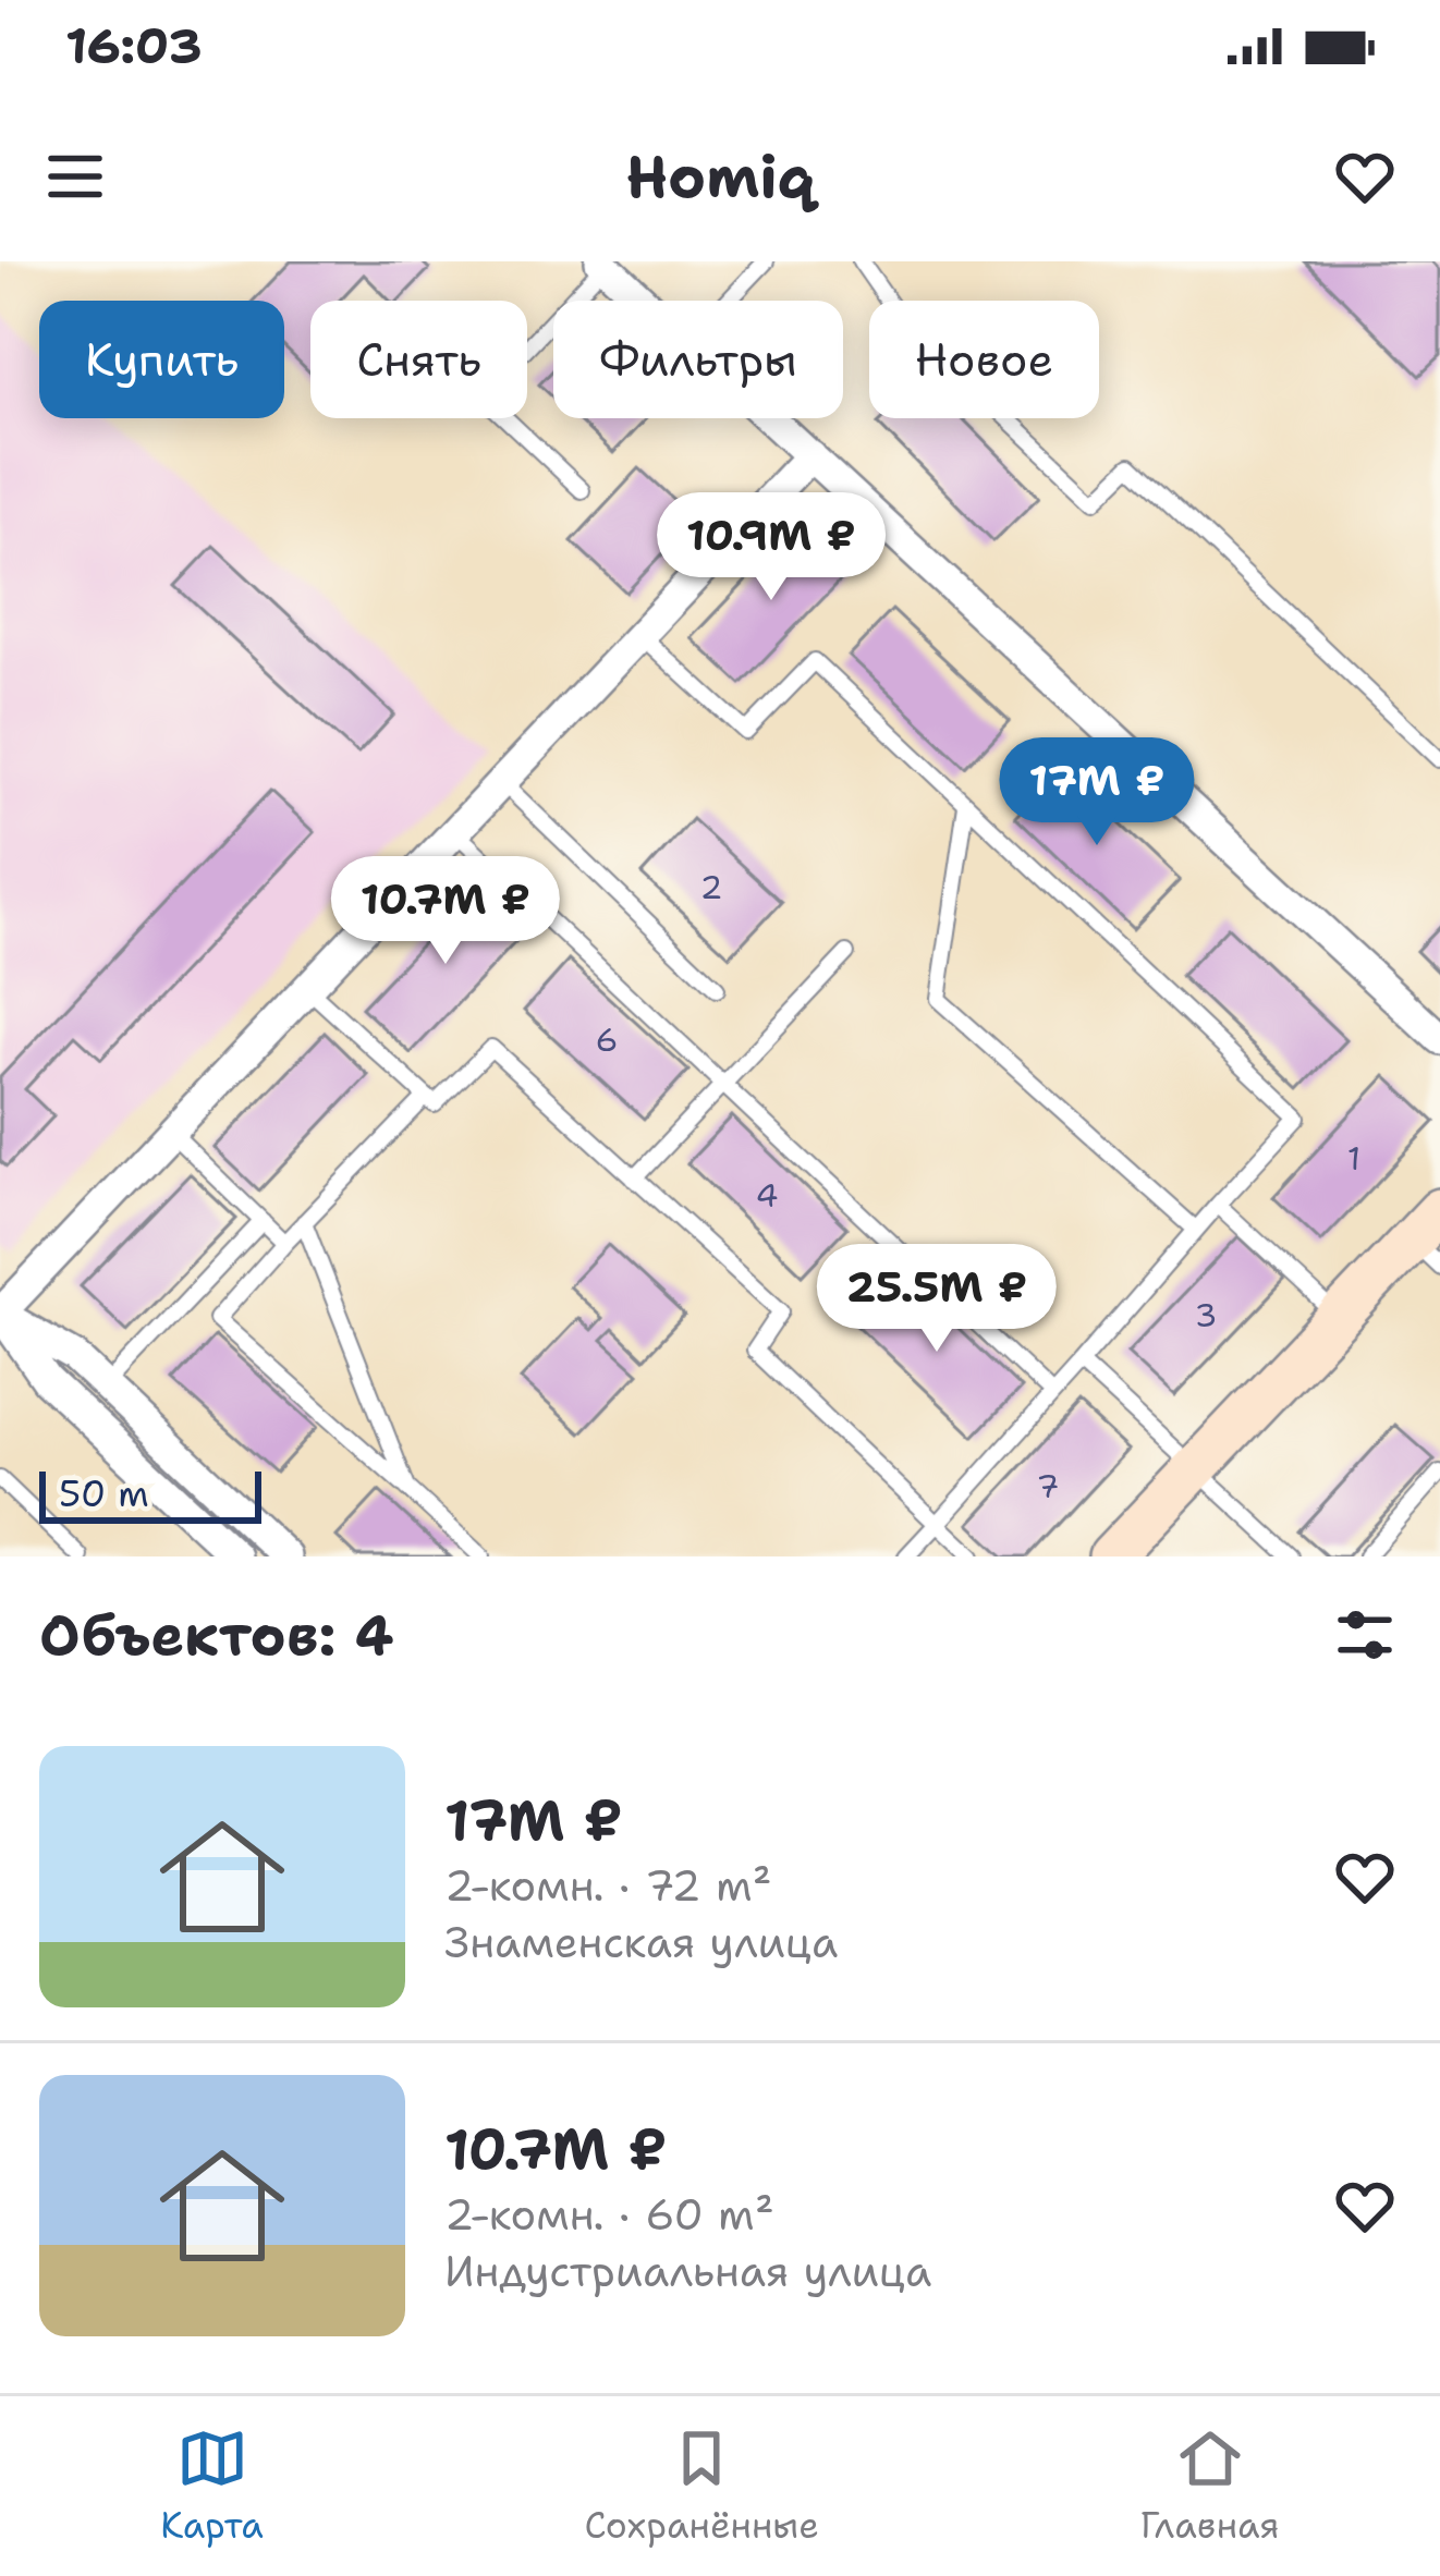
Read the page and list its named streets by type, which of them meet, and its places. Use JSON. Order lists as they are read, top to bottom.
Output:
{
  "house_numbers": [
    "2",
    "6",
    "1",
    "4",
    "3",
    "7"
  ],
  "scale_bar": "50 m",
  "page": {
    "status": "16:03",
    "header": "Homiq",
    "chip": [
      "Купить",
      "Снять",
      "Фильтры",
      "Новое"
    ],
    "price": [
      "10.9M ₽",
      "17M ₽",
      "10.7M ₽",
      "25.5M ₽"
    ],
    "scale": "50 m",
    "heading": "Объектов: 4",
    "list": [
      {
        "name": "17M ₽",
        "note": "2-комн. · 72 m² · Знаменская улица"
      },
      {
        "name": "10.7M ₽",
        "note": "2-комн. · 60 m² · Индустриальная улица"
      }
    ],
    "tabs": ["Карта", "Сохранённые", "Главная"]
  }
}
